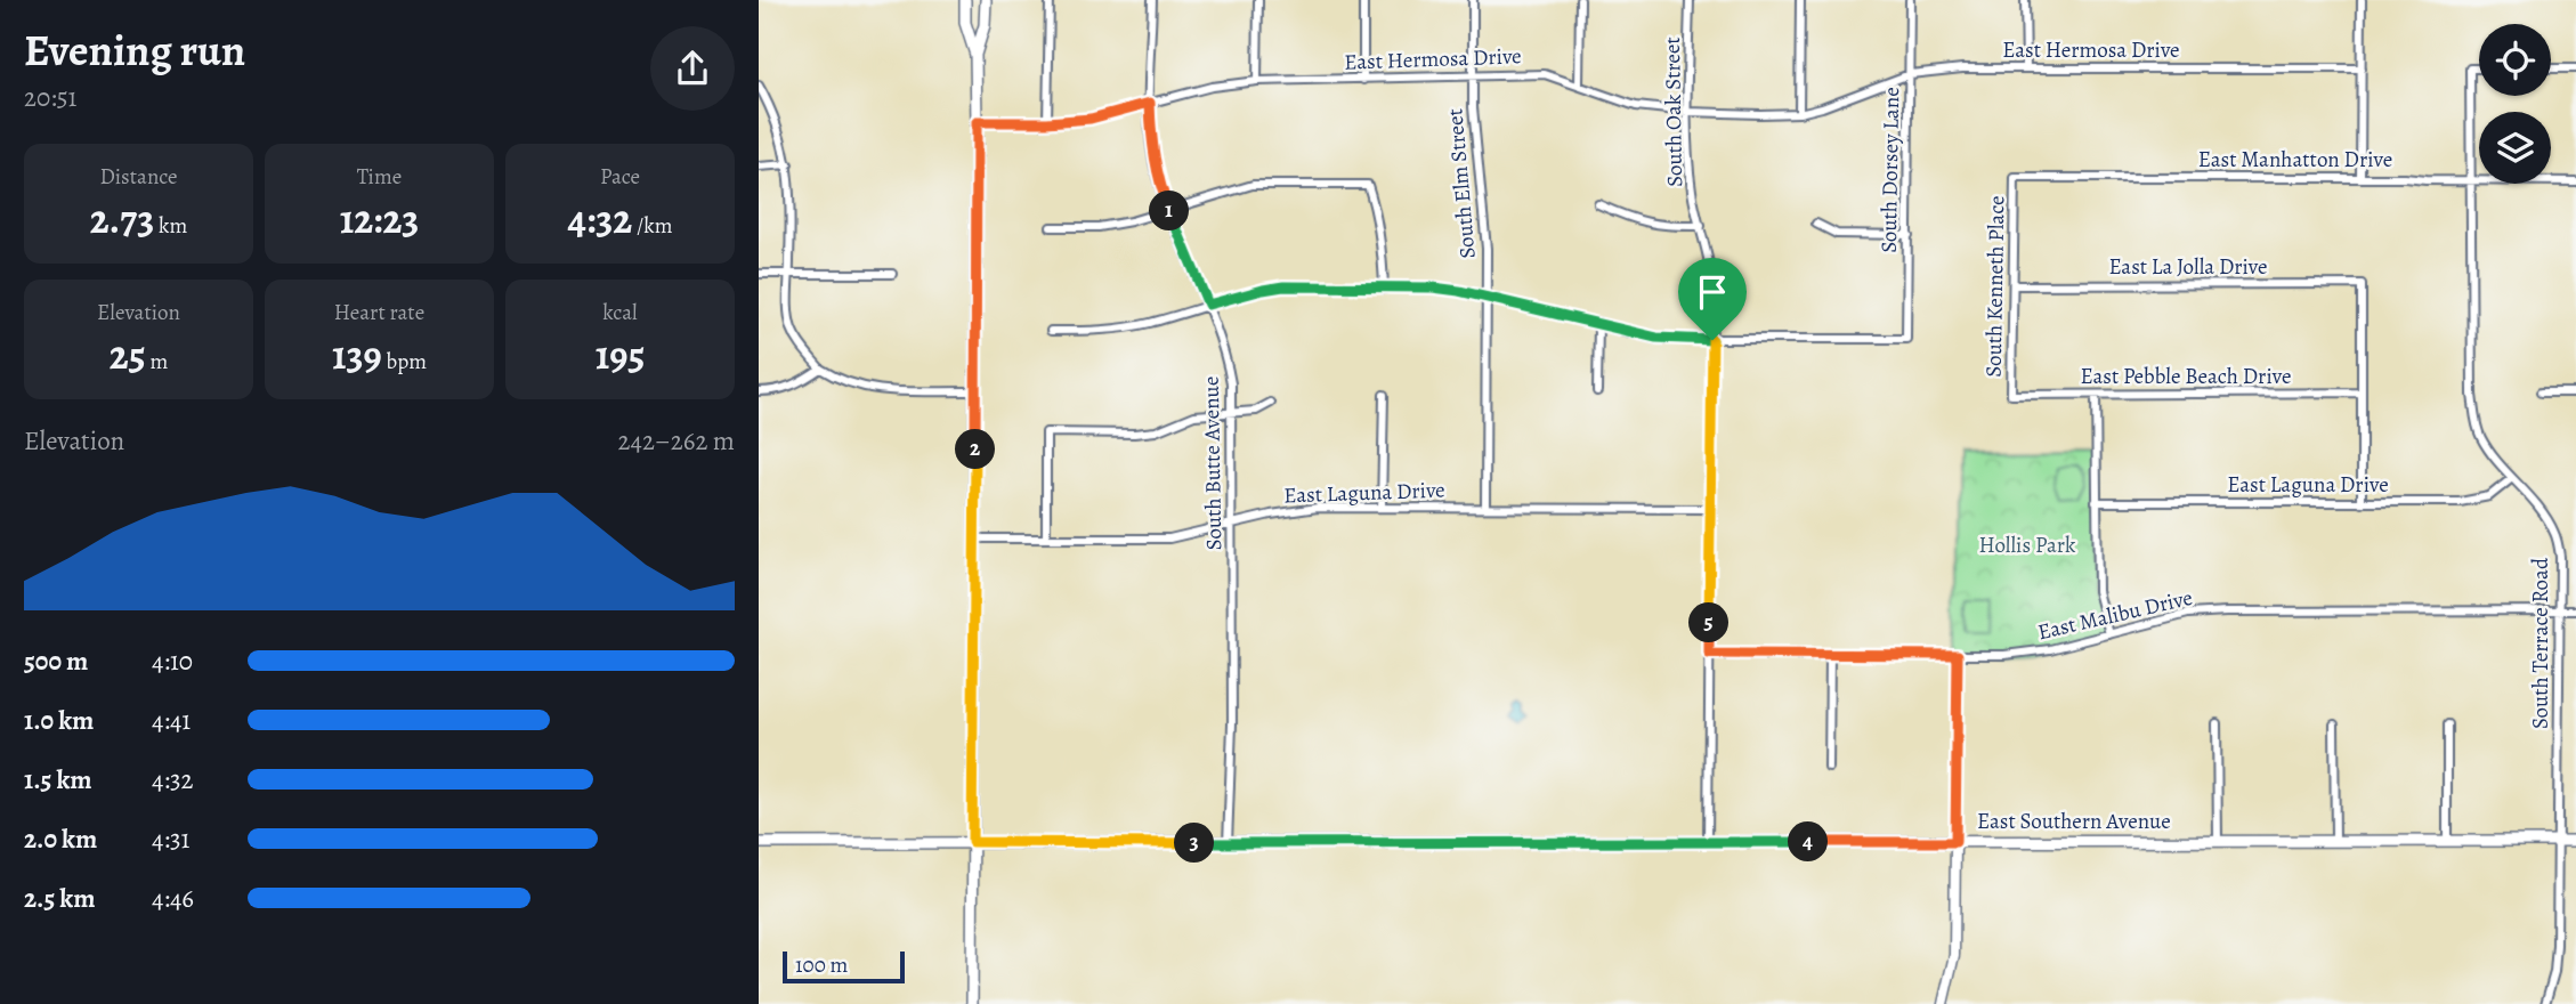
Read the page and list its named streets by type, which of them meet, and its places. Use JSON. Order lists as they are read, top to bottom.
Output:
{
  "streets": {
    "main road": ["East Southern Avenue"],
    "street": [
      "East Hermosa Drive",
      "South Oak Street",
      "East Manhatton Drive",
      "South Dorsey Lane",
      "South Elm Street",
      "East La Jolla Drive",
      "South Kenneth Place",
      "East Pebble Beach Drive",
      "South Butte Avenue",
      "East Laguna Drive",
      "East Malibu Drive",
      "South Terrace Road"
    ]
  },
  "crossings": [
    ["East Hermosa Drive", "South Oak Street"],
    ["East Hermosa Drive", "South Dorsey Lane"],
    ["East Hermosa Drive", "South Elm Street"],
    ["East Hermosa Drive", "South Butte Avenue"],
    ["South Oak Street", "South Dorsey Lane"],
    ["South Oak Street", "East Laguna Drive"],
    ["South Oak Street", "East Malibu Drive"],
    ["South Oak Street", "East Southern Avenue"],
    ["East Manhatton Drive", "South Kenneth Place"],
    ["East Manhatton Drive", "South Terrace Road"],
    ["South Elm Street", "East Laguna Drive"],
    ["East La Jolla Drive", "South Kenneth Place"],
    ["East La Jolla Drive", "East Pebble Beach Drive"],
    ["South Kenneth Place", "East Pebble Beach Drive"],
    ["South Butte Avenue", "East Laguna Drive"],
    ["South Butte Avenue", "East Southern Avenue"],
    ["East Laguna Drive", "South Terrace Road"],
    ["East Malibu Drive", "South Terrace Road"],
    ["South Terrace Road", "East Southern Avenue"]
  ],
  "parks": ["Hollis Park"],
  "scale_bar": "100 m",
  "page": {
    "heading": ["Evening run", "20:51"],
    "stats": [
      ["Distance", "2.73 km"],
      ["Time", "12:23"],
      ["Pace", "4:32 /km"],
      ["Elevation", "25 m"],
      ["Heart rate", "139 bpm"],
      ["kcal", "195"]
    ],
    "pins": [
      "1",
      "2",
      "5",
      "4",
      "3"
    ],
    "chart": ["Elevation", "242–262 m"],
    "list": [
      {
        "name": "500 m",
        "note": "4:10"
      },
      {
        "name": "1.0 km",
        "note": "4:41"
      },
      {
        "name": "1.5 km",
        "note": "4:32"
      },
      {
        "name": "2.0 km",
        "note": "4:31"
      },
      {
        "name": "2.5 km",
        "note": "4:46"
      }
    ],
    "scale": "100 m"
  }
}
